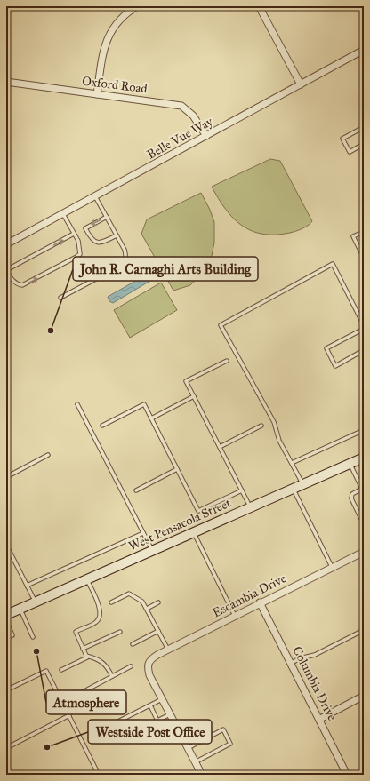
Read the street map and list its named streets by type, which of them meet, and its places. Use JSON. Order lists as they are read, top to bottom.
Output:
{
  "streets": {
    "main road": ["West Pensacola Street"],
    "street": [
      "Oxford Road",
      "Belle Vue Way",
      "Escambia Drive",
      "Columbia Drive"
    ]
  },
  "crossings": [
    ["Oxford Road", "Belle Vue Way"],
    ["Escambia Drive", "Columbia Drive"]
  ],
  "places": ["John R. Carnaghi Arts Building", "Atmosphere", "Westside Post Office"]
}
